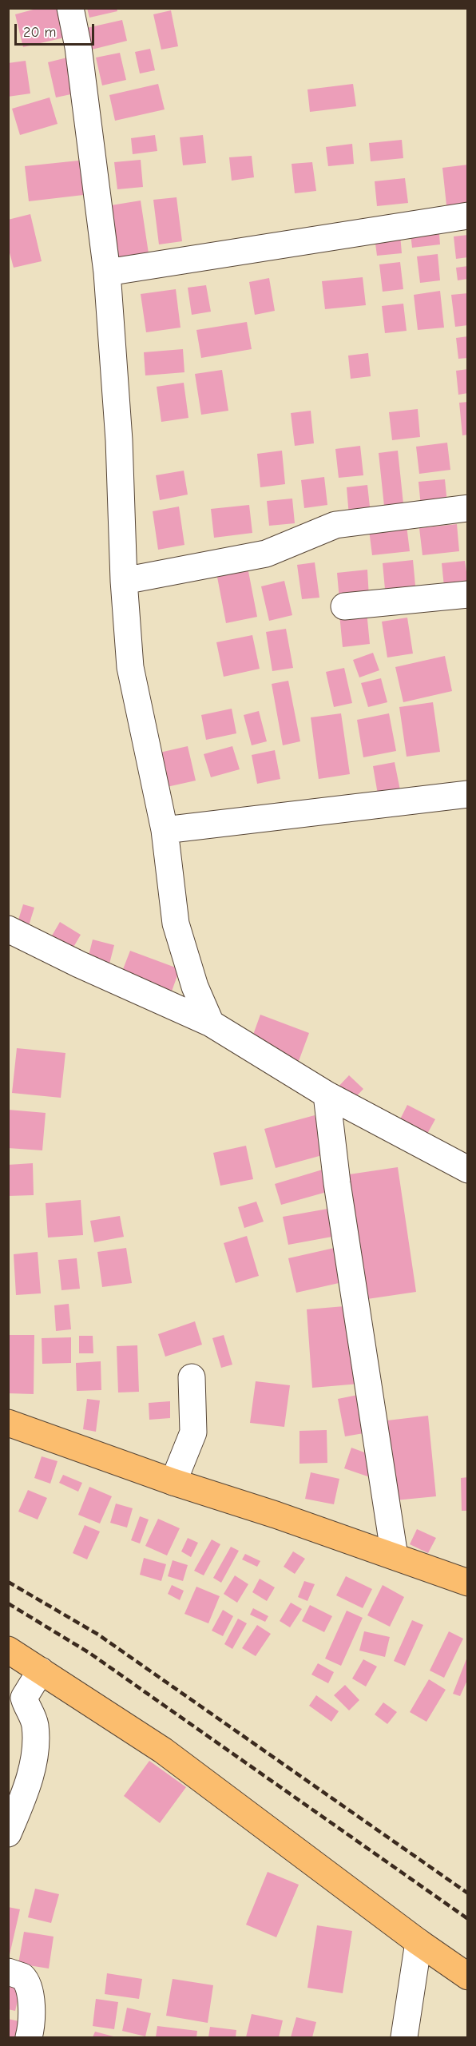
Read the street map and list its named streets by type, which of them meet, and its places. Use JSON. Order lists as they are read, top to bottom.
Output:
{
  "scale_bar": "20 m"
}
